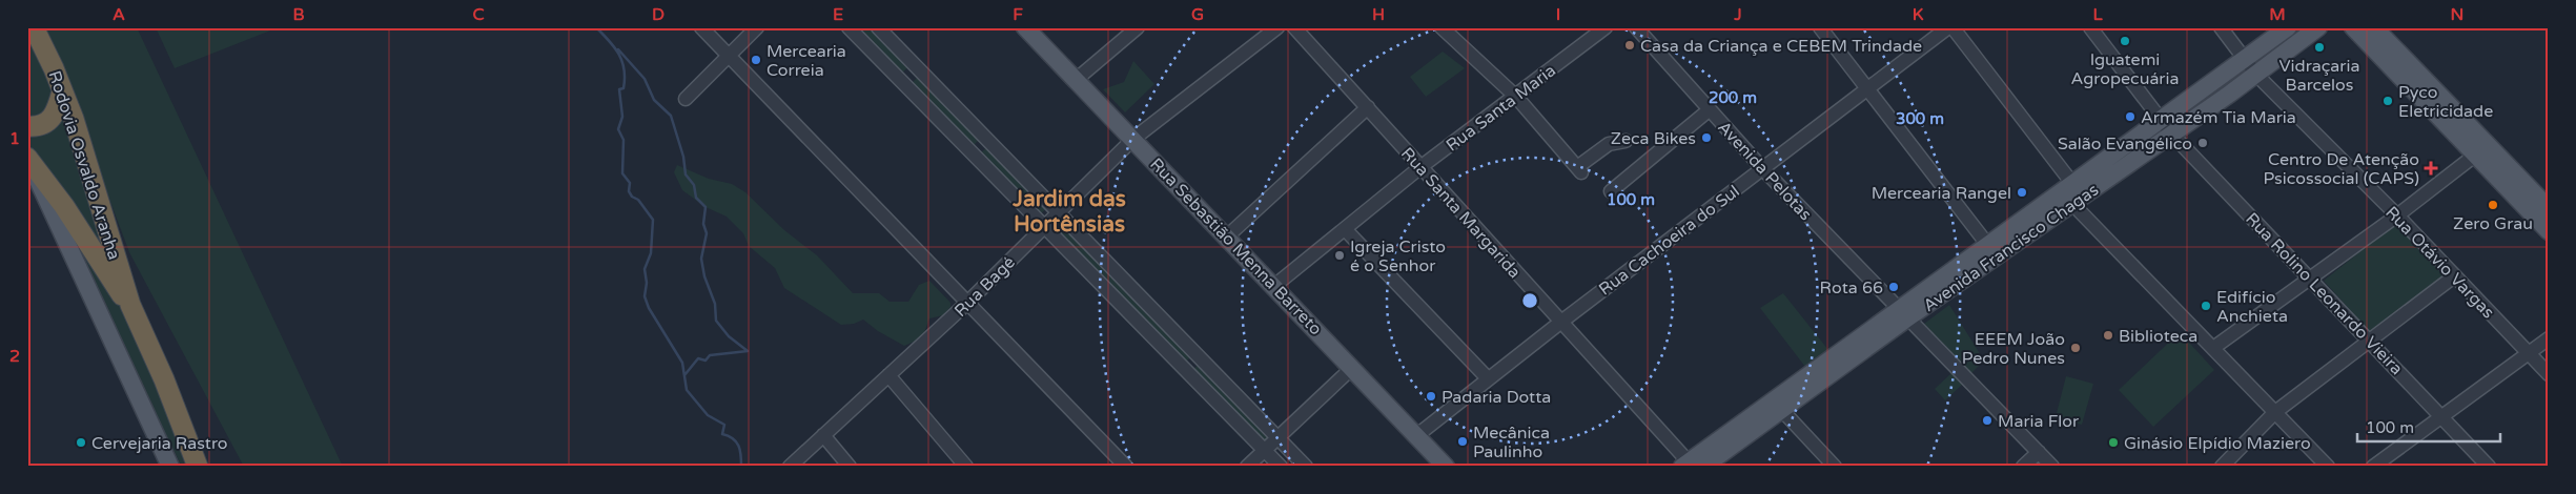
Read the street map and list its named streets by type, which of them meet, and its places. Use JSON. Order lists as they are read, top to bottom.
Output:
{
  "streets": {
    "highway": ["Rodovia Osvaldo Aranha"],
    "main road": ["Rua Sebastião Menna Barreto", "Avenida Francisco Chagas"],
    "street": [
      "Rua Santa Maria",
      "Avenida Pelotas",
      "Rua Santa Margarida",
      "Rua Cachoeira do Sul",
      "Rua Otávio Vargas",
      "Rua Bagé",
      "Rua Rolino Leonardo Vieira"
    ]
  },
  "crossings": [
    ["Rua Santa Maria", "Rua Santa Margarida"],
    ["Rua Santa Maria", "Rua Sebastião Menna Barreto"],
    ["Avenida Pelotas", "Rua Cachoeira do Sul"],
    ["Avenida Pelotas", "Avenida Francisco Chagas"],
    ["Rua Santa Margarida", "Rua Cachoeira do Sul"],
    ["Rua Santa Margarida", "Avenida Francisco Chagas"],
    ["Rua Cachoeira do Sul", "Rua Sebastião Menna Barreto"],
    ["Rua Sebastião Menna Barreto", "Rua Bagé"],
    ["Avenida Francisco Chagas", "Rua Otávio Vargas"],
    ["Avenida Francisco Chagas", "Rua Rolino Leonardo Vieira"]
  ],
  "districts": ["Jardim das Hortênsias"],
  "places": {
    "other": [
      "Iguatemi Agropecuária",
      "Casa da Criança e CEBEM Trindade",
      "Vidraçaria Barcelos",
      "Mercearia Correia",
      "Pyco Eletricidade",
      "Armazém Tia Maria",
      "Zeca Bikes",
      "Salão Evangélico",
      "Mercearia Rangel",
      "Zero Grau",
      "Igreja Cristo é o Senhor",
      "Rota 66",
      "Edifício Anchieta",
      "Biblioteca",
      "EEEM João Pedro Nunes",
      "Padaria Dotta",
      "Maria Flor",
      "Mecânica Paulinho",
      "Cervejaria Rastro",
      "Ginásio Elpídio Maziero"
    ],
    "health": ["Centro De Atenção Psicossocial (CAPS)"]
  },
  "scale_bar": "100 m",
  "grid": {
    "columns": [
      "A",
      "B",
      "C",
      "D",
      "E",
      "F",
      "G",
      "H",
      "I",
      "J",
      "K",
      "L",
      "M",
      "N"
    ],
    "rows": ["1", "2"]
  },
  "rings": ["200 m", "300 m", "100 m"]
}
